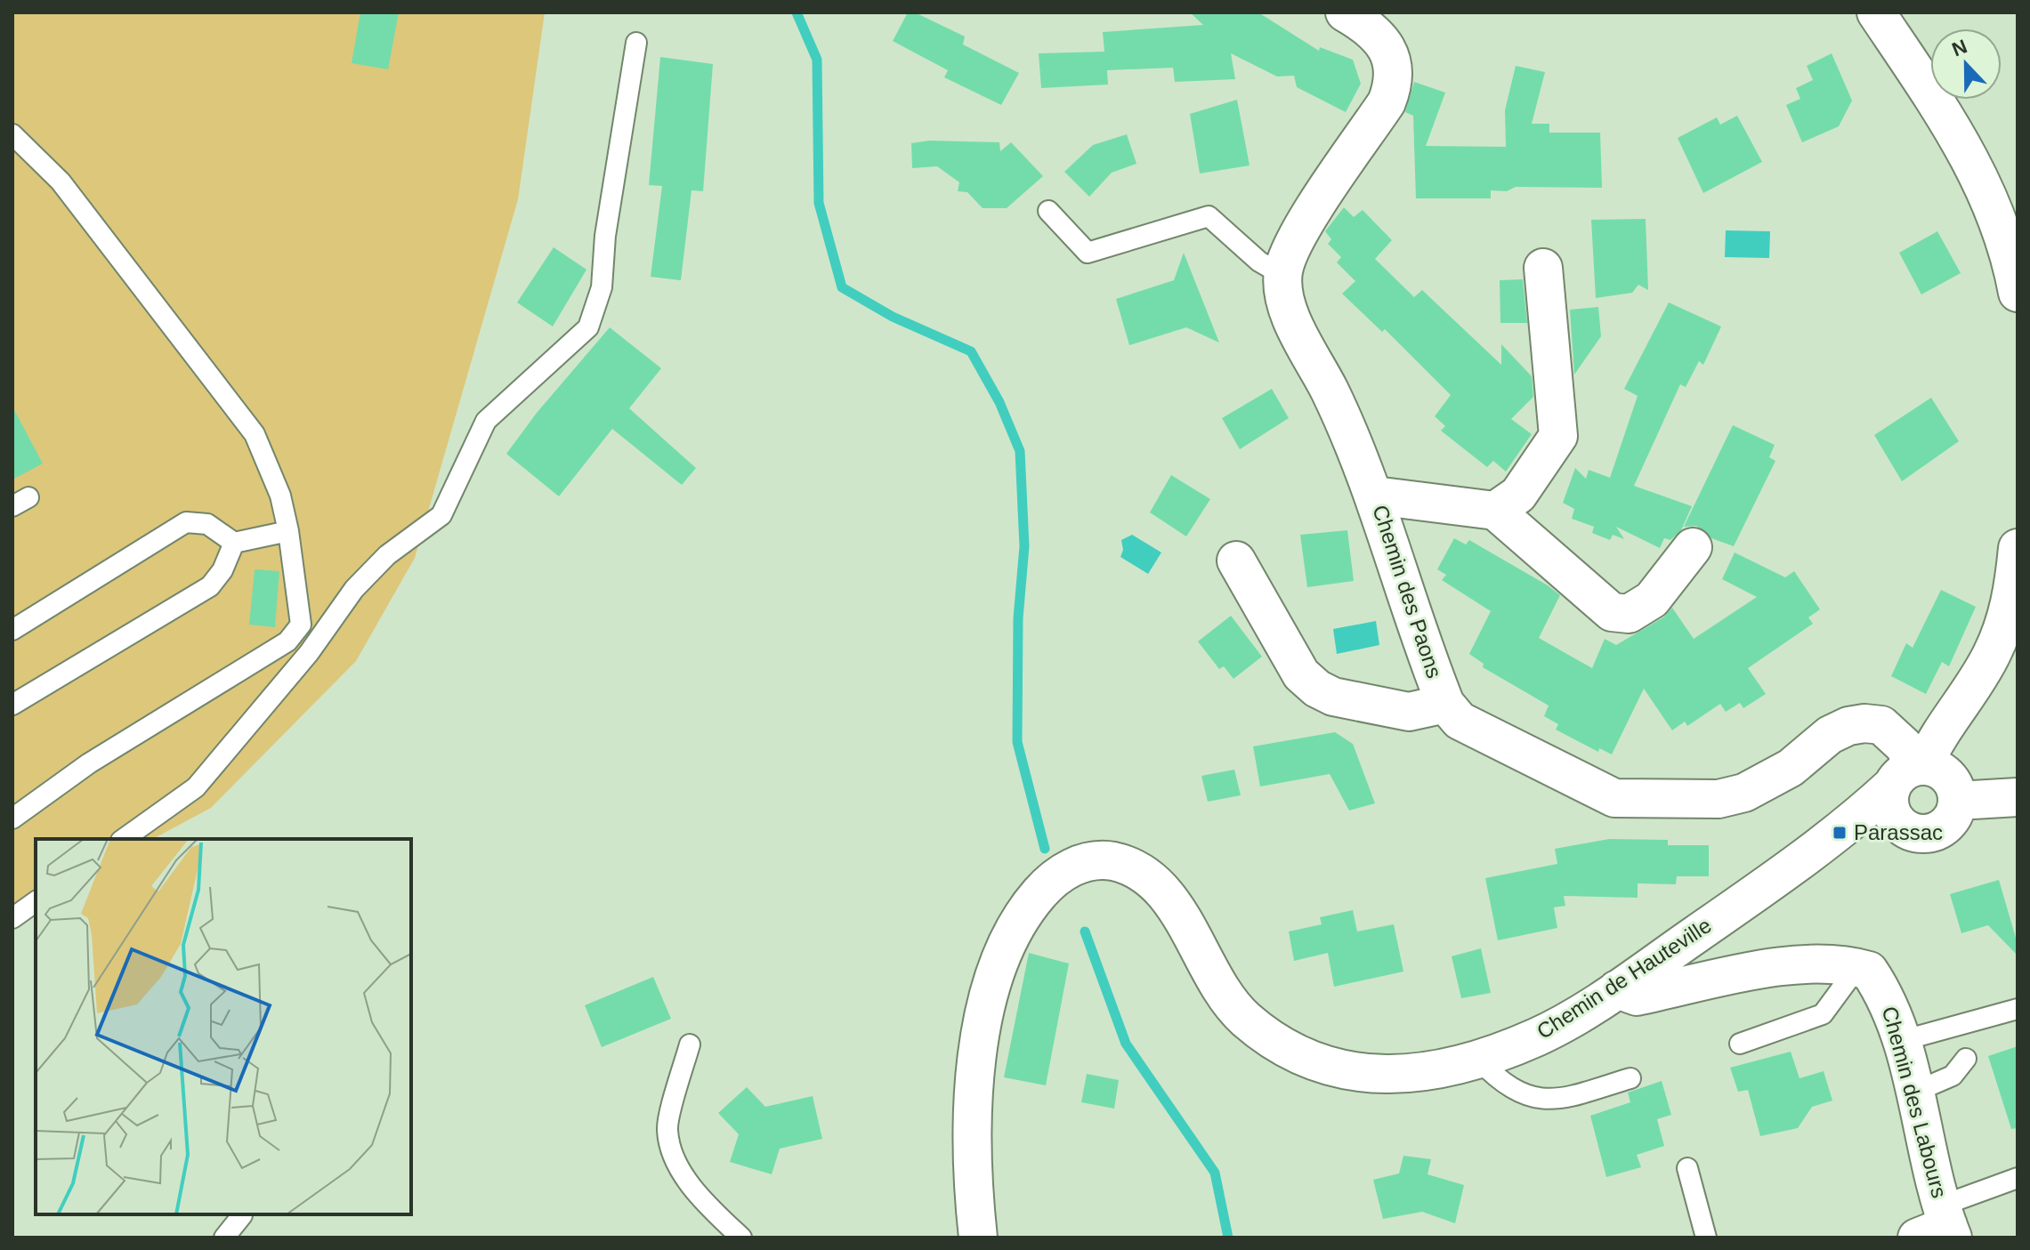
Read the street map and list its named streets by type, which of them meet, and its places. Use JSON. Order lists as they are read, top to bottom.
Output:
{
  "streets": {
    "street": ["Chemin des Paons", "Chemin de Hauteville", "Chemin des Labours"]
  },
  "crossings": [
    ["Chemin des Paons", "Chemin de Hauteville"]
  ],
  "places": {
    "transit": ["Parassac"]
  },
  "north": "top"
}
